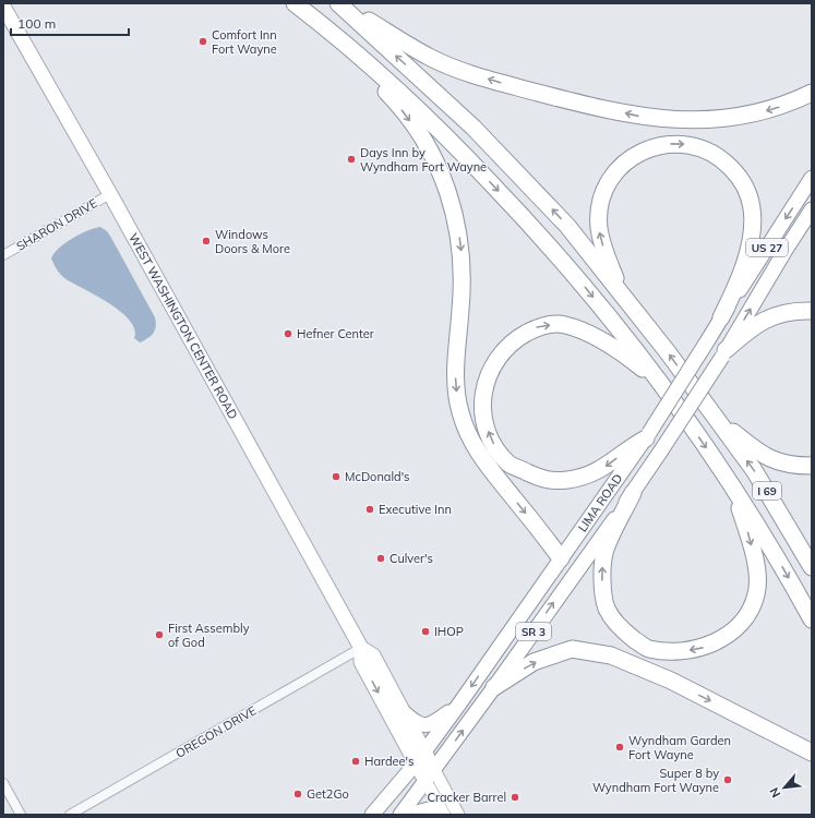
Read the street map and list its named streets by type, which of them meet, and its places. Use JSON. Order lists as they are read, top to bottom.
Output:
{
  "streets": {
    "highway": ["I 69"],
    "main road": [
      "US 27",
      "WEST WASHINGTON CENTER ROAD",
      "LIMA ROAD",
      "SR 3"
    ],
    "street": ["SHARON DRIVE", "OREGON DRIVE"]
  },
  "crossings": [
    ["SHARON DRIVE", "WEST WASHINGTON CENTER ROAD"],
    ["WEST WASHINGTON CENTER ROAD", "LIMA ROAD"],
    ["WEST WASHINGTON CENTER ROAD", "OREGON DRIVE"]
  ],
  "places": [
    "Comfort Inn Fort Wayne",
    "Days Inn by Wyndham Fort Wayne",
    "Windows Doors & More",
    "Hefner Center",
    "McDonald's",
    "Executive Inn",
    "Culver's",
    "IHOP",
    "First Assembly of God",
    "Wyndham Garden Fort Wayne",
    "Hardee's",
    "Super 8 by Wyndham Fort Wayne",
    "Get2Go",
    "Cracker Barrel"
  ],
  "scale_bar": "100 m",
  "north": "bottom left"
}
